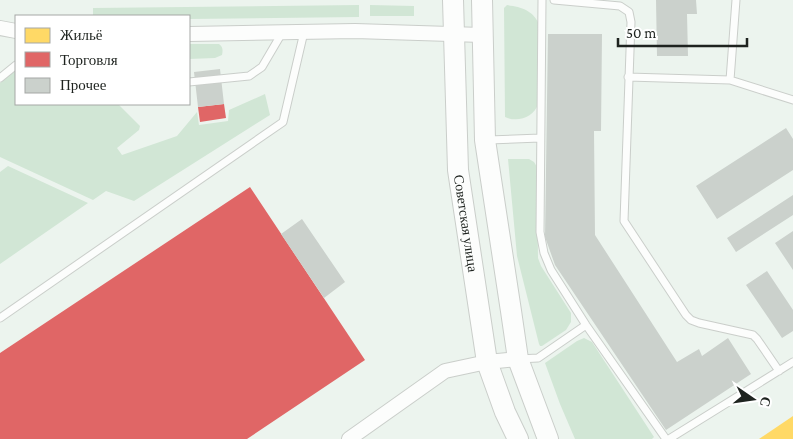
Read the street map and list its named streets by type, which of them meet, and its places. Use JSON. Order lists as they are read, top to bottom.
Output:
{
  "streets": {
    "main road": ["Советская улица"]
  },
  "legend": ["Жильё", "Торговля", "Прочее"],
  "scale_bar": "50 m",
  "north": "right"
}
